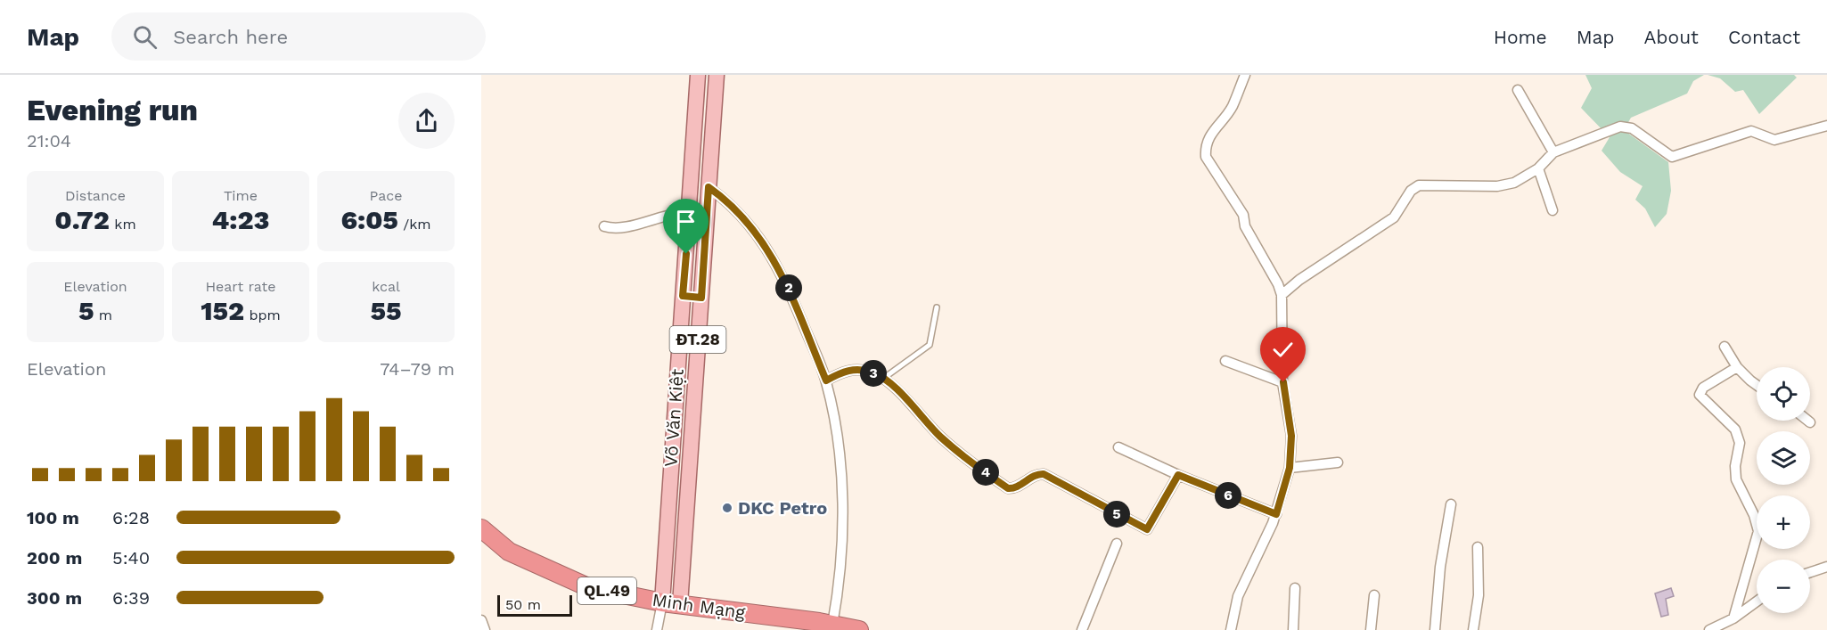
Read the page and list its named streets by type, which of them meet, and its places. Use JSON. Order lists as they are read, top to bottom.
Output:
{
  "streets": {
    "highway": ["QL.49", "Minh Mạng"],
    "main road": ["ĐT.28", "Võ Văn Kiệt"]
  },
  "crossings": [
    ["Võ Văn Kiệt", "Minh Mạng"],
    ["QL.49", "Minh Mạng"]
  ],
  "places": ["DKC Petro"],
  "scale_bar": "50 m",
  "page": {
    "header": "Map",
    "search": "Search here",
    "nav": [
      "Home",
      "Map",
      "About",
      "Contact"
    ],
    "heading": ["Evening run", "21:04"],
    "stats": [
      ["Distance", "0.72 km"],
      ["Time", "4:23"],
      ["Pace", "6:05 /km"],
      ["Elevation", "5 m"],
      ["Heart rate", "152 bpm"],
      ["kcal", "55"]
    ],
    "pins": [
      "2",
      "3",
      "4",
      "6",
      "5"
    ],
    "chart": ["Elevation", "74–79 m"],
    "map_buttons": ["+", "−"],
    "list": [
      {
        "name": "100 m",
        "note": "6:28"
      },
      {
        "name": "200 m",
        "note": "5:40"
      },
      {
        "name": "300 m",
        "note": "6:39"
      }
    ],
    "scale": "50 m"
  }
}
